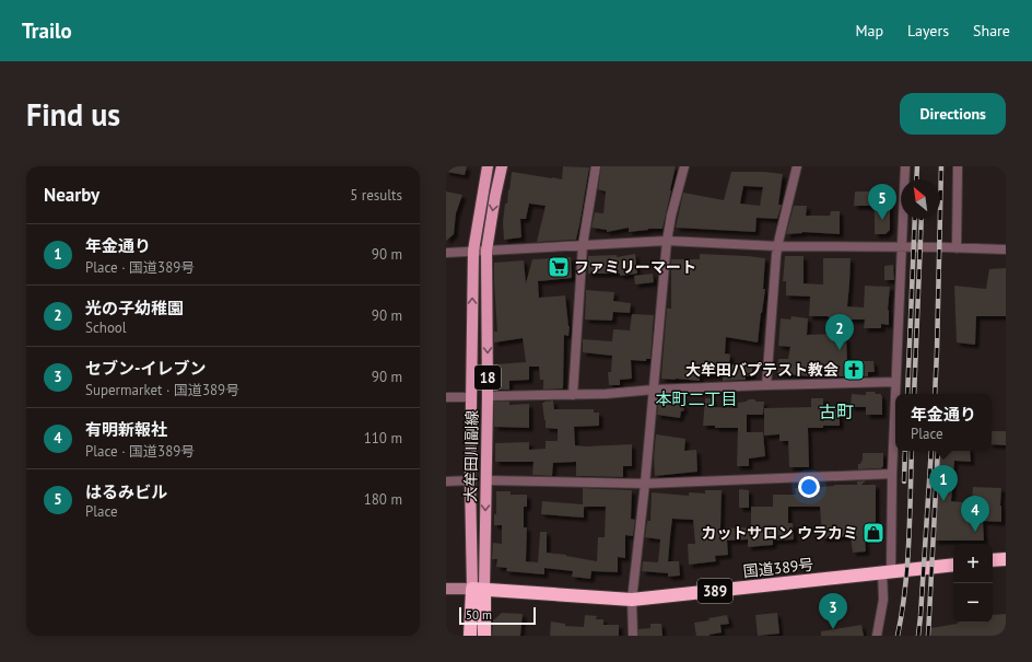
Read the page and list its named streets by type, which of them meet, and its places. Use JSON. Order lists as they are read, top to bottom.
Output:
{
  "streets": {
    "highway": ["国道389号", "389"],
    "main road": ["18", "大牟田川副線"]
  },
  "crossings": [
    ["大牟田川副線", "国道389号"]
  ],
  "districts": ["本町二丁目", "古町"],
  "places": {
    "supermarket": ["ファミリーマート"],
    "church": ["大牟田バプテスト教会"],
    "shop": ["カットサロン ウラカミ"]
  },
  "scale_bar": "50 m",
  "north": "top left",
  "page": {
    "header": "Trailo",
    "nav": ["Map", "Layers", "Share"],
    "buttons": "Directions",
    "title": "Find us",
    "heading": ["Nearby", "5 results"],
    "pins": [
      "5",
      "2",
      "1",
      "4",
      "3"
    ],
    "list": [
      {
        "mark": "1",
        "name": "年金通り",
        "note": "Place · 国道389号",
        "value": "90 m"
      },
      {
        "mark": "2",
        "name": "光の子幼稚園",
        "note": "School",
        "value": "90 m"
      },
      {
        "mark": "3",
        "name": "セブン-イレブン",
        "note": "Supermarket · 国道389号",
        "value": "90 m"
      },
      {
        "mark": "4",
        "name": "有明新報社",
        "note": "Place · 国道389号",
        "value": "110 m"
      },
      {
        "mark": "5",
        "name": "はるみビル",
        "note": "Place",
        "value": "180 m"
      }
    ],
    "popup": ["年金通り", "Place"],
    "map_buttons": ["+", "−"],
    "scale": "50 m"
  }
}
